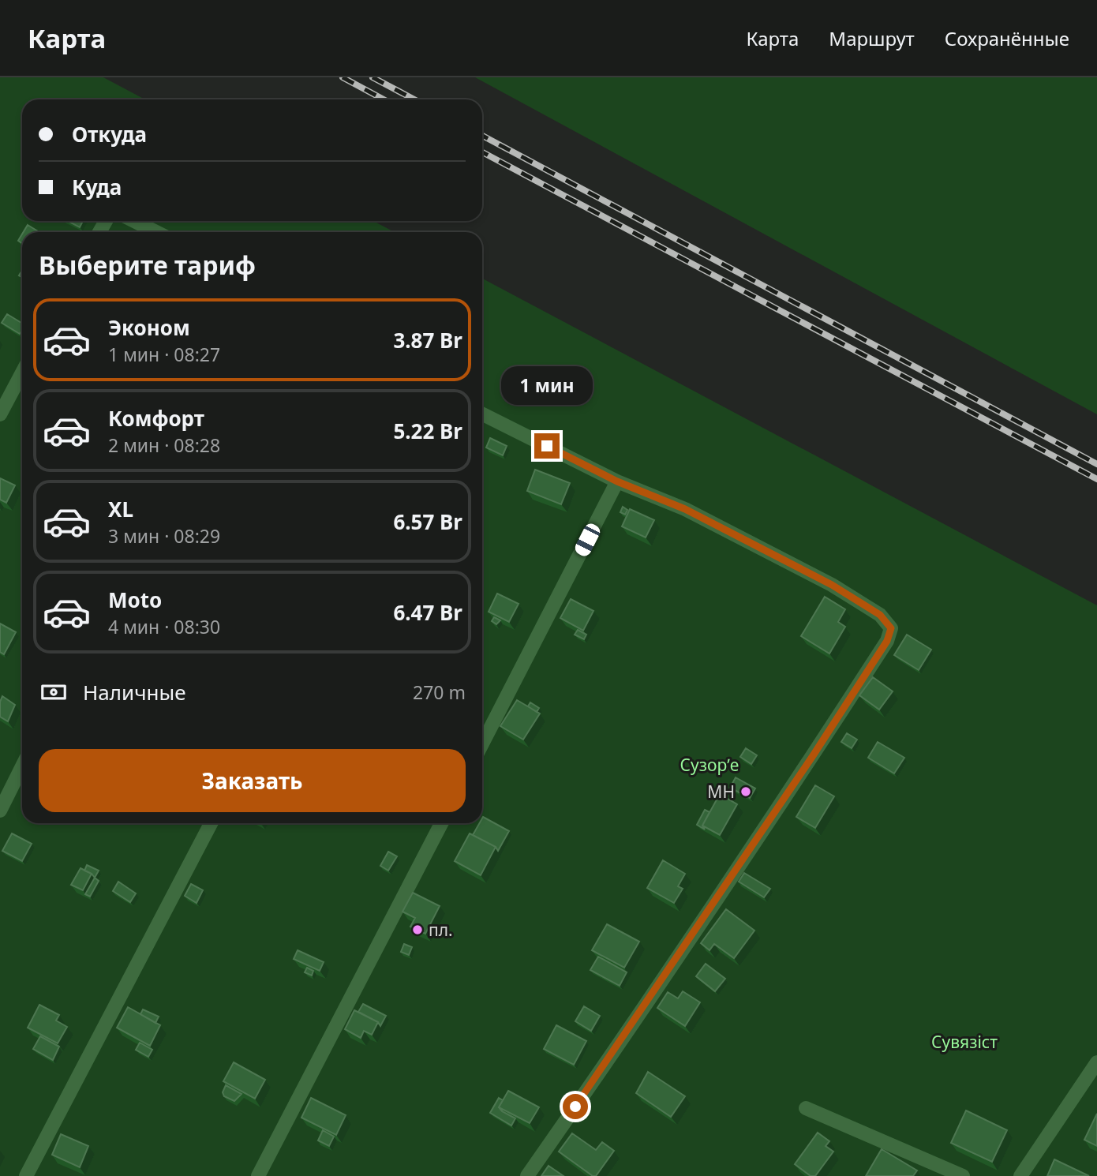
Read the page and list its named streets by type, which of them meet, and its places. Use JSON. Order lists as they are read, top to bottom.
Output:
{
  "parks": ["Сузорʼе", "Сувязіст"],
  "places": ["МН", "пл."],
  "page": {
    "header": "Карта",
    "nav": ["Карта", "Маршрут", "Сохранённые"],
    "banner": ["Откуда", "Куда"],
    "heading": "Выберите тариф",
    "list": [
      {
        "name": "Эконом",
        "note": "1 мин · 08:27",
        "value": "3.87 Br"
      },
      {
        "name": "Комфорт",
        "note": "2 мин · 08:28",
        "value": "5.22 Br"
      },
      {
        "name": "XL",
        "note": "3 мин · 08:29",
        "value": "6.57 Br"
      },
      {
        "name": "Moto",
        "note": "4 мин · 08:30",
        "value": "6.47 Br"
      }
    ],
    "bubble": "1 мин",
    "pay": ["Наличные", "270 m"],
    "buttons": "Заказать"
  }
}
